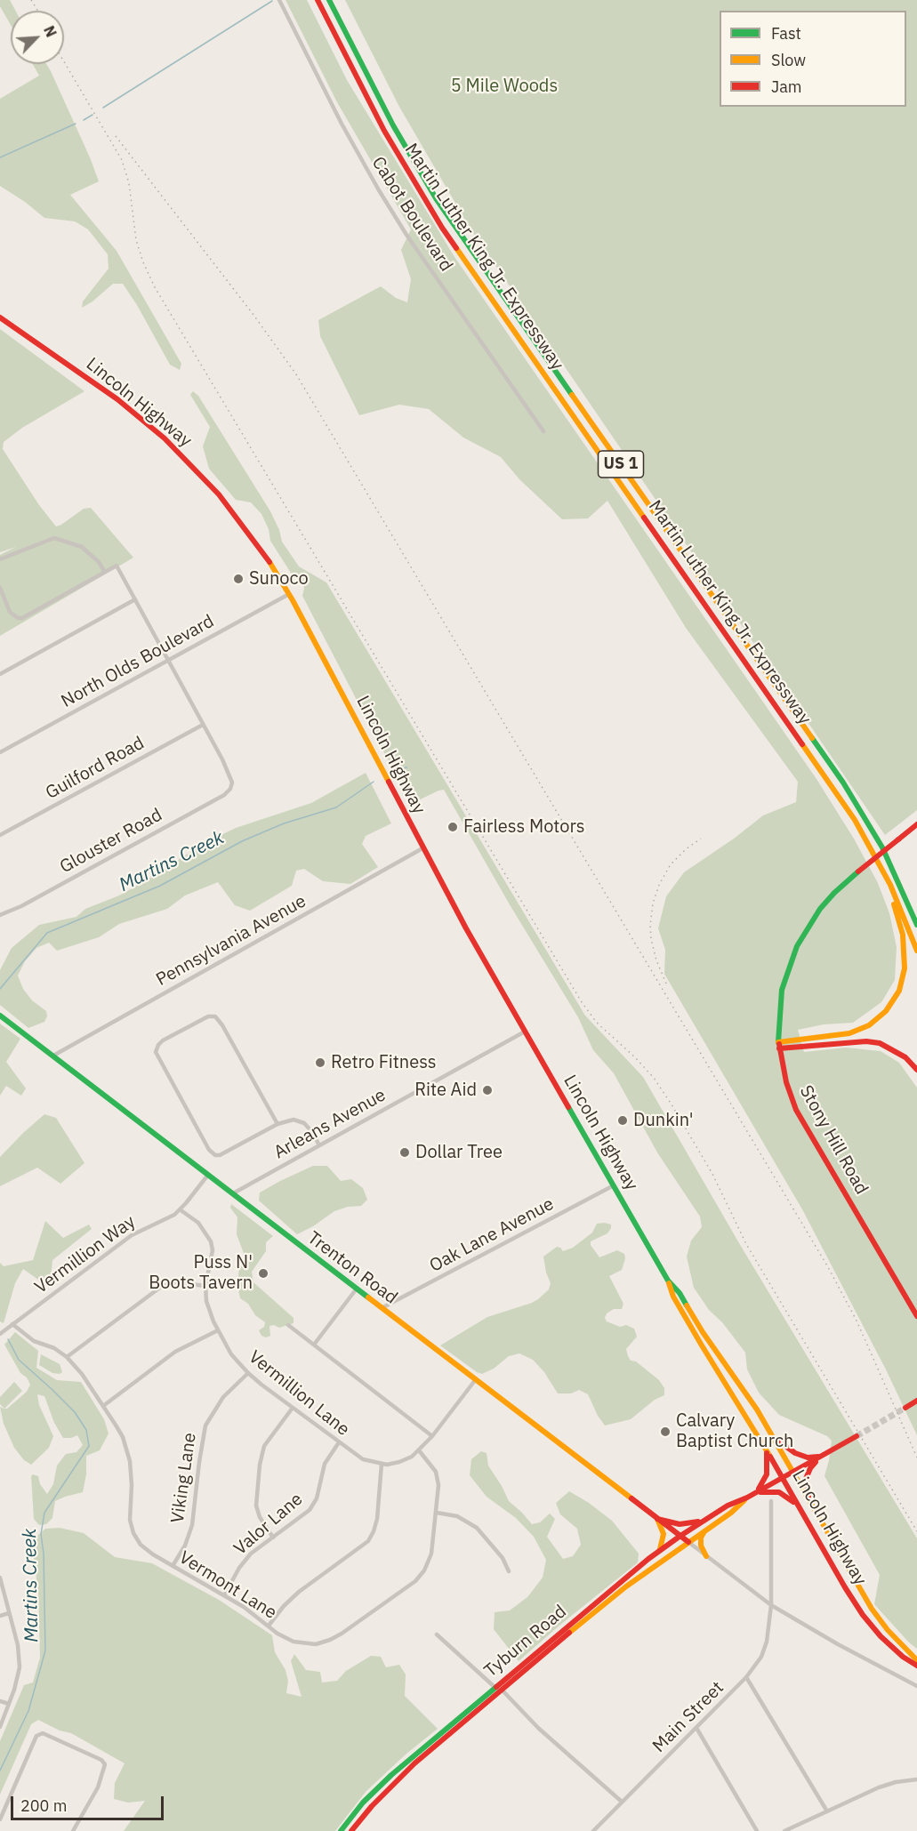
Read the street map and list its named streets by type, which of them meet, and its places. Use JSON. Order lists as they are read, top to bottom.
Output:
{
  "streets": {
    "main road": [
      "Martin Luther King Jr. Expressway",
      "Lincoln Highway",
      "US 1",
      "Stony Hill Road",
      "Trenton Road",
      "Tyburn Road"
    ],
    "street": [
      "Cabot Boulevard",
      "North Olds Boulevard",
      "Guilford Road",
      "Glouster Road",
      "Pennsylvania Avenue",
      "Arleans Avenue",
      "Oak Lane Avenue",
      "Vermillion Way",
      "Vermillion Lane",
      "Viking Lane",
      "Valor Lane",
      "Vermont Lane",
      "Main Street"
    ]
  },
  "crossings": [
    ["Lincoln Highway", "North Olds Boulevard"],
    ["Lincoln Highway", "Pennsylvania Avenue"],
    ["Lincoln Highway", "Arleans Avenue"],
    ["Lincoln Highway", "Oak Lane Avenue"],
    ["Lincoln Highway", "Tyburn Road"],
    ["Guilford Road", "Glouster Road"],
    ["Pennsylvania Avenue", "Trenton Road"],
    ["Arleans Avenue", "Trenton Road"],
    ["Oak Lane Avenue", "Trenton Road"],
    ["Vermillion Way", "Trenton Road"],
    ["Vermillion Way", "Vermillion Lane"],
    ["Vermillion Way", "Vermont Lane"],
    ["Trenton Road", "Tyburn Road"],
    ["Vermillion Lane", "Viking Lane"],
    ["Vermillion Lane", "Valor Lane"],
    ["Viking Lane", "Vermont Lane"],
    ["Valor Lane", "Vermont Lane"]
  ],
  "water": ["Martins Creek"],
  "parks": ["5 Mile Woods"],
  "places": [
    "Sunoco",
    "Fairless Motors",
    "Retro Fitness",
    "Rite Aid",
    "Dunkin'",
    "Dollar Tree",
    "Puss N' Boots Tavern",
    "Calvary Baptist Church"
  ],
  "legend": ["Fast", "Slow", "Jam"],
  "scale_bar": "200 m",
  "north": "top right"
}
